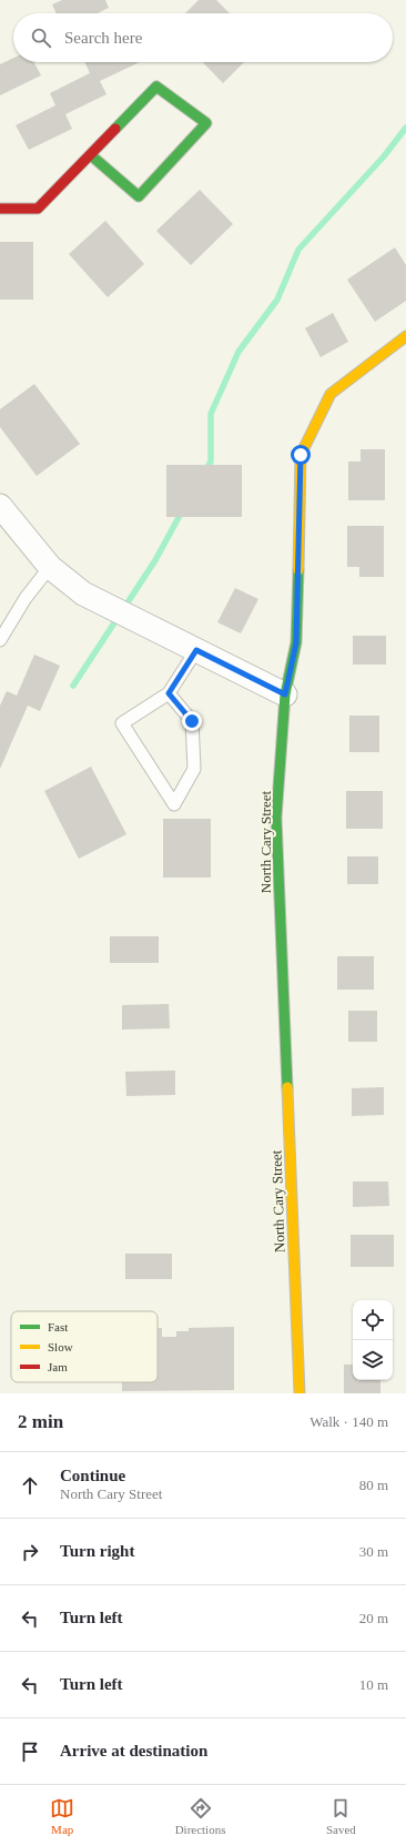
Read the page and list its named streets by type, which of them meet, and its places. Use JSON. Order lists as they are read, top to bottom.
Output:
{
  "streets": {
    "street": ["North Cary Street"]
  },
  "legend": ["Fast", "Slow", "Jam"],
  "page": {
    "search": "Search here",
    "heading": ["2 min", "Walk · 140 m"],
    "list": [
      ["Continue", "North Cary Street", "80 m"],
      ["Turn right", "30 m"],
      ["Turn left", "20 m"],
      ["Turn left", "10 m"],
      "Arrive at destination"
    ],
    "nav": ["Map", "Directions", "Saved"]
  }
}
